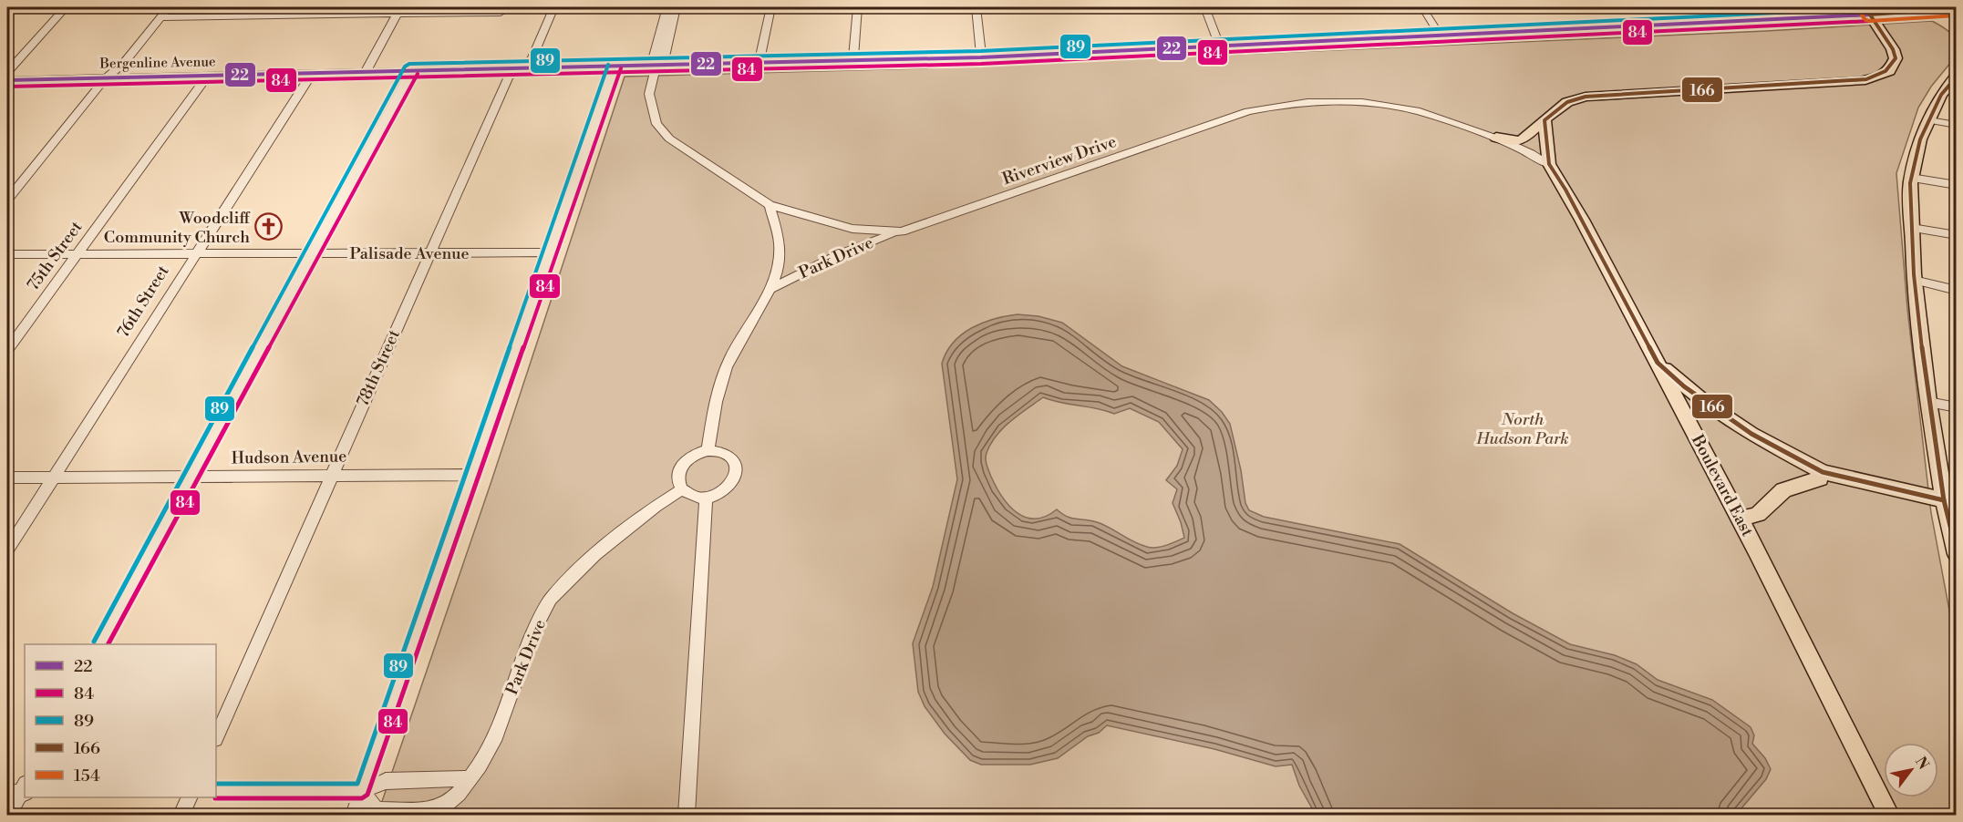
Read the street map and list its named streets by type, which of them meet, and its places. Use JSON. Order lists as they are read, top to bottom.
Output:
{
  "streets": {
    "main road": ["Bergenline Avenue", "Boulevard East"],
    "street": [
      "Riverview Drive",
      "Palisade Avenue",
      "75th Street",
      "Park Drive",
      "76th Street",
      "78th Street",
      "Hudson Avenue"
    ]
  },
  "crossings": [
    ["Bergenline Avenue", "Riverview Drive"],
    ["Bergenline Avenue", "75th Street"],
    ["Bergenline Avenue", "76th Street"],
    ["Bergenline Avenue", "78th Street"],
    ["Riverview Drive", "Park Drive"],
    ["Riverview Drive", "Boulevard East"],
    ["Palisade Avenue", "75th Street"],
    ["Palisade Avenue", "76th Street"],
    ["Palisade Avenue", "78th Street"],
    ["76th Street", "Hudson Avenue"],
    ["78th Street", "Hudson Avenue"]
  ],
  "parks": ["North Hudson Park"],
  "places": {
    "church": ["Woodcliff Community Church"]
  },
  "lines": [
    "transit line 89",
    "transit line 166",
    "transit line 154",
    "transit line 22",
    "transit line 84"
  ],
  "legend": [
    "22",
    "84",
    "89",
    "166",
    "154"
  ],
  "north": "top right"
}
